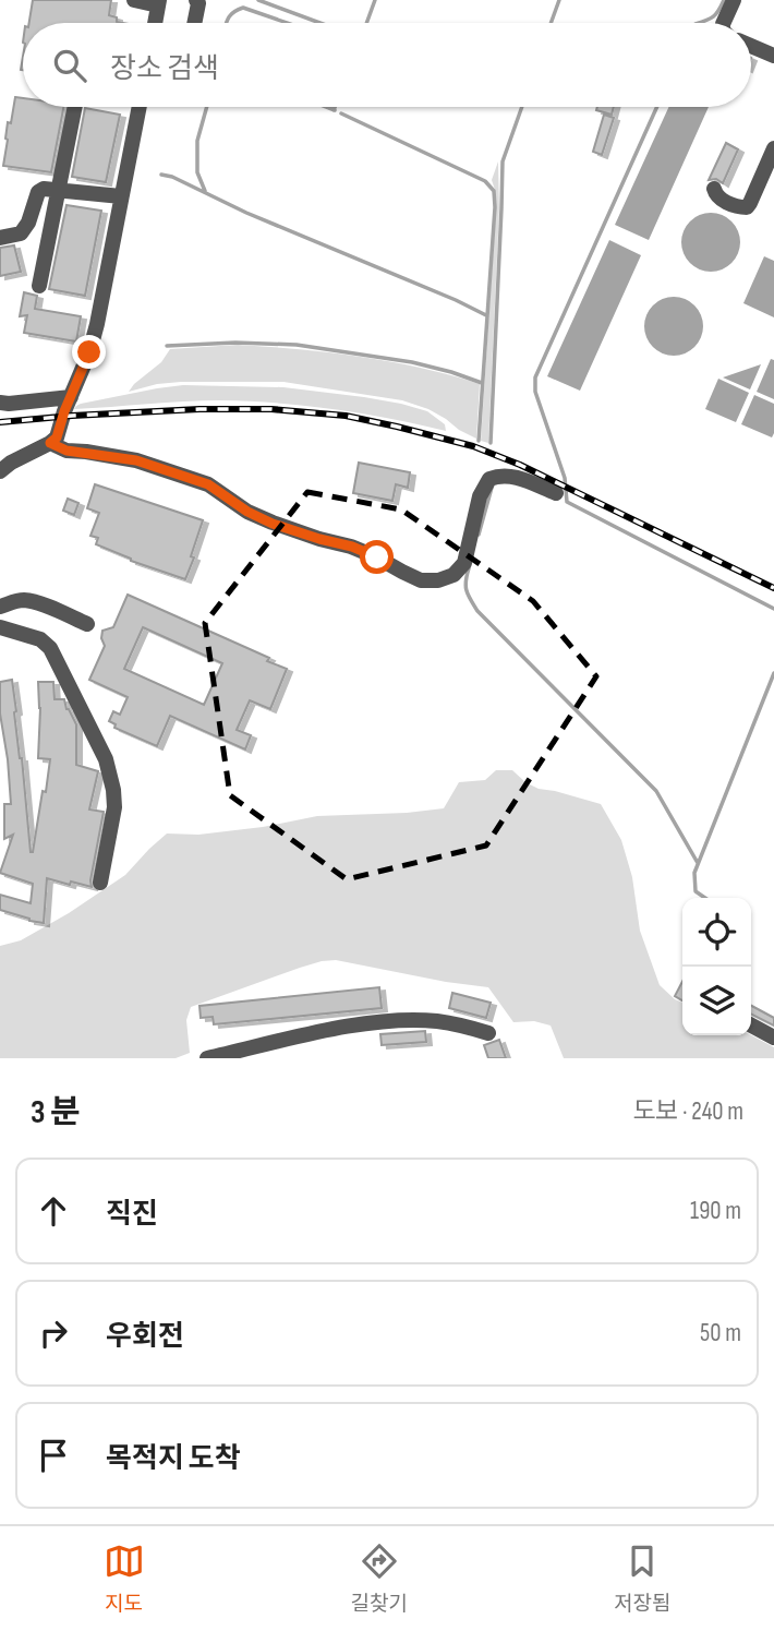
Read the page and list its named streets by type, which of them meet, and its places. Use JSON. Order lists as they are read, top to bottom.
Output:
{
  "page": {
    "search": "장소 검색",
    "heading": ["3 분", "도보 · 240 m"],
    "list": [
      ["직진", "190 m"],
      ["우회전", "50 m"],
      "목적지 도착"
    ],
    "nav": ["지도", "길찾기", "저장됨"]
  }
}
